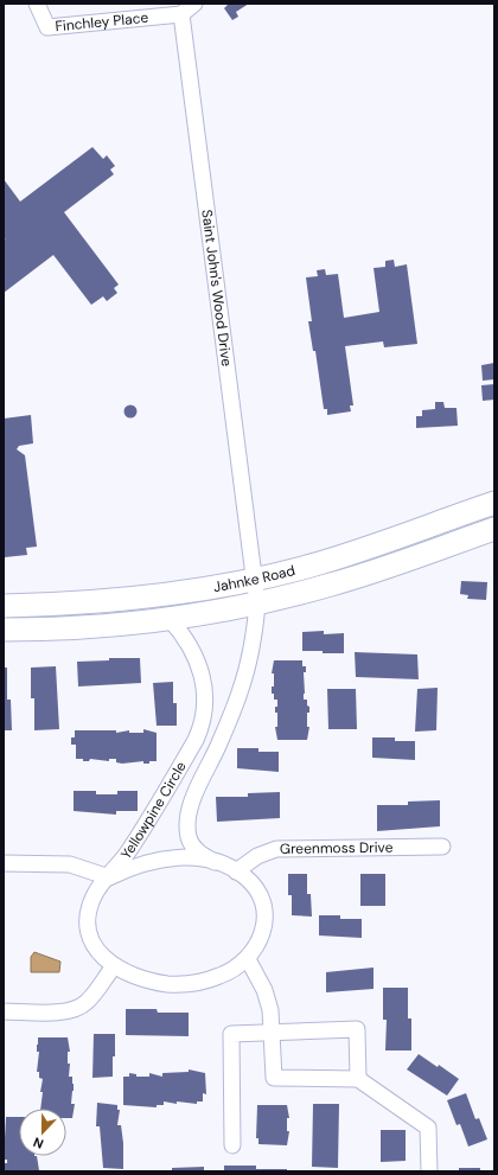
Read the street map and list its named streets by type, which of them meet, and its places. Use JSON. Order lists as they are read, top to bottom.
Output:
{
  "streets": {
    "main road": ["Jahnke Road"],
    "street": [
      "Finchley Place",
      "Saint John's Wood Drive",
      "Yellowpine Circle",
      "Greenmoss Drive"
    ]
  },
  "crossings": [
    ["Finchley Place", "Saint John's Wood Drive"],
    ["Saint John's Wood Drive", "Jahnke Road"],
    ["Saint John's Wood Drive", "Yellowpine Circle"],
    ["Jahnke Road", "Yellowpine Circle"],
    ["Yellowpine Circle", "Greenmoss Drive"]
  ],
  "north": "bottom"
}
